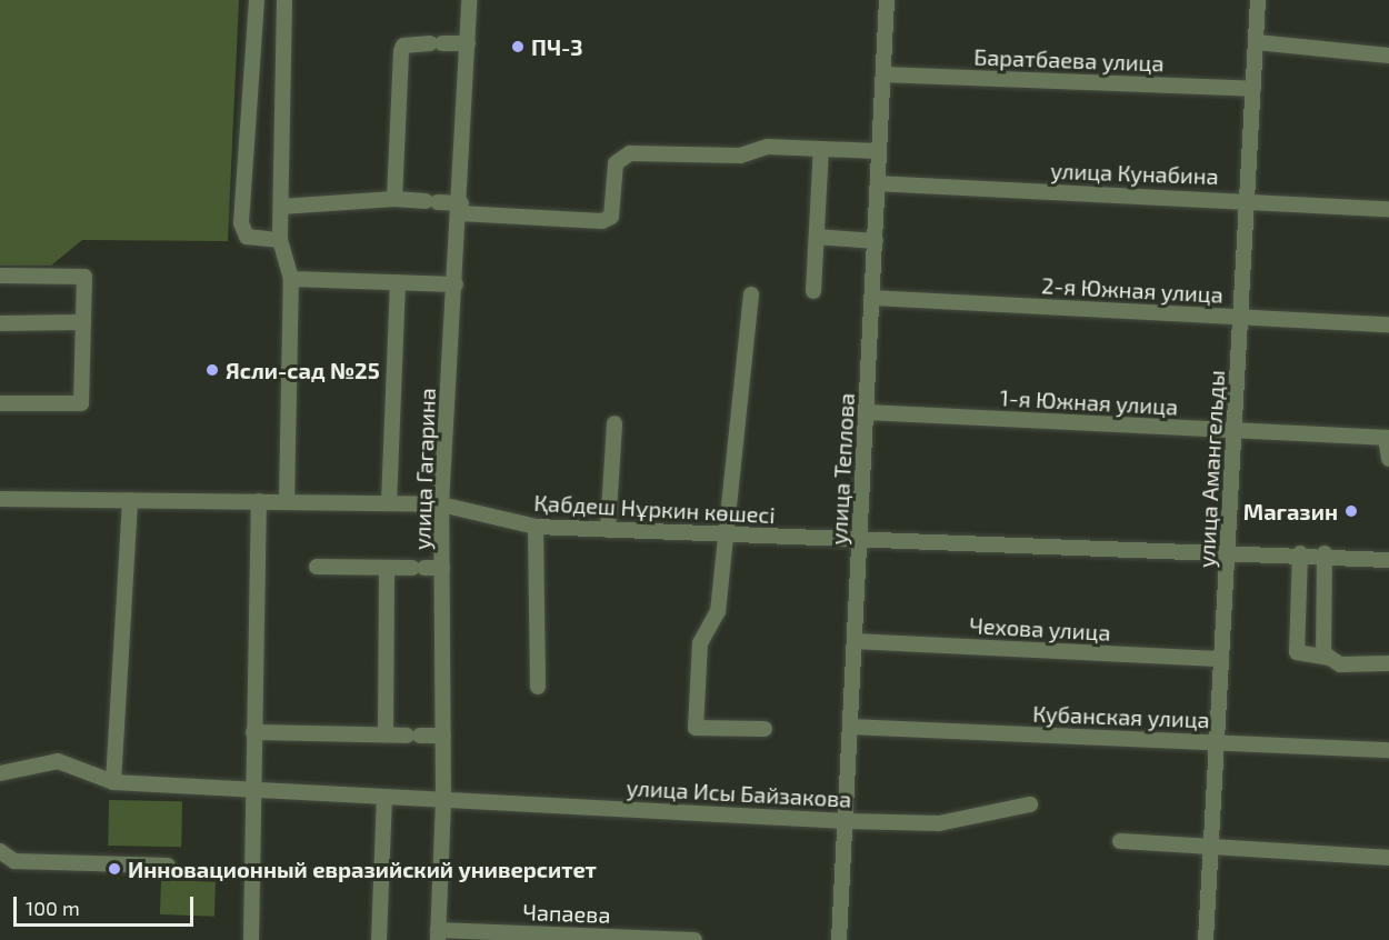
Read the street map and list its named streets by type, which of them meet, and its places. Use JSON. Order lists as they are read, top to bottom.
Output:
{
  "streets": {
    "street": [
      "Баратбаева улица",
      "улица Кунабина",
      "2-я Южная улица",
      "1-я Южная улица",
      "улица Гагарина",
      "улица Теплова",
      "улица Амангельды",
      "Қабдеш Нұркин көшесі",
      "Чехова улица",
      "Кубанская улица",
      "улица Исы Байзакова",
      "Чапаева"
    ]
  },
  "crossings": [
    ["Баратбаева улица", "улица Теплова"],
    ["Баратбаева улица", "улица Амангельды"],
    ["улица Кунабина", "улица Теплова"],
    ["улица Кунабина", "улица Амангельды"],
    ["2-я Южная улица", "улица Теплова"],
    ["2-я Южная улица", "улица Амангельды"],
    ["1-я Южная улица", "улица Теплова"],
    ["1-я Южная улица", "улица Амангельды"],
    ["улица Гагарина", "Қабдеш Нұркин көшесі"],
    ["улица Гагарина", "улица Исы Байзакова"],
    ["улица Гагарина", "Чапаева"],
    ["улица Теплова", "Қабдеш Нұркин көшесі"],
    ["улица Теплова", "Чехова улица"],
    ["улица Теплова", "Кубанская улица"],
    ["улица Теплова", "улица Исы Байзакова"],
    ["улица Амангельды", "Қабдеш Нұркин көшесі"],
    ["улица Амангельды", "Чехова улица"],
    ["улица Амангельды", "Кубанская улица"]
  ],
  "places": [
    "ПЧ-3",
    "Ясли-сад №25",
    "Магазин",
    "Инновационный евразийский университет"
  ],
  "scale_bar": "100 m"
}
